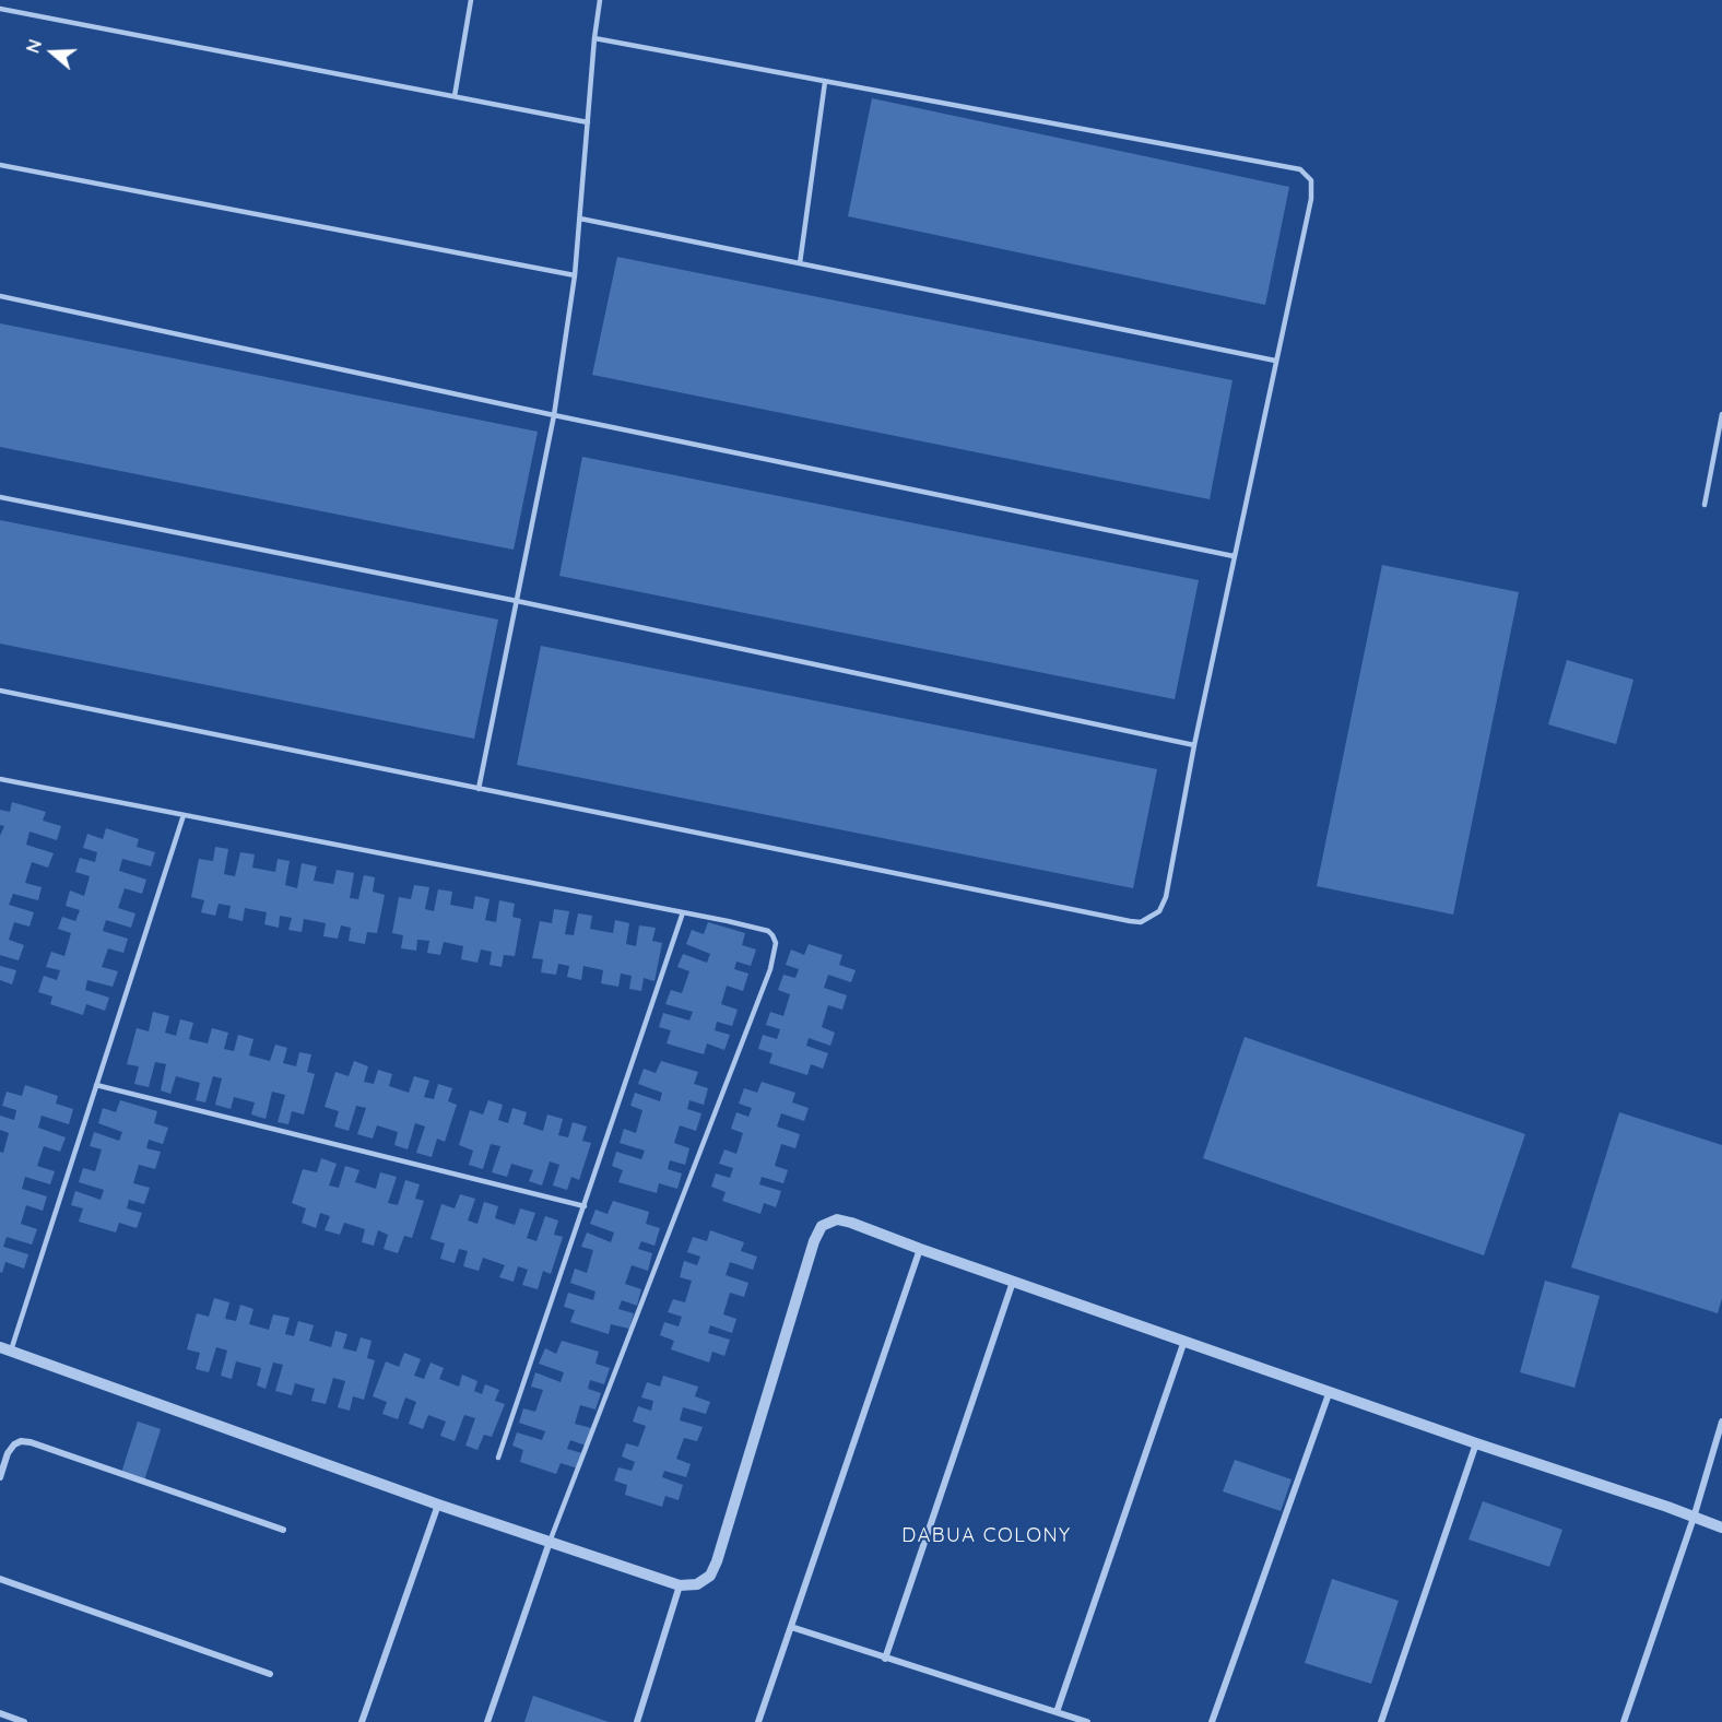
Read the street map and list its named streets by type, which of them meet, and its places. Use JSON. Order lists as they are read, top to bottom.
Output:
{
  "districts": ["DABUA COLONY"],
  "north": "left"
}
